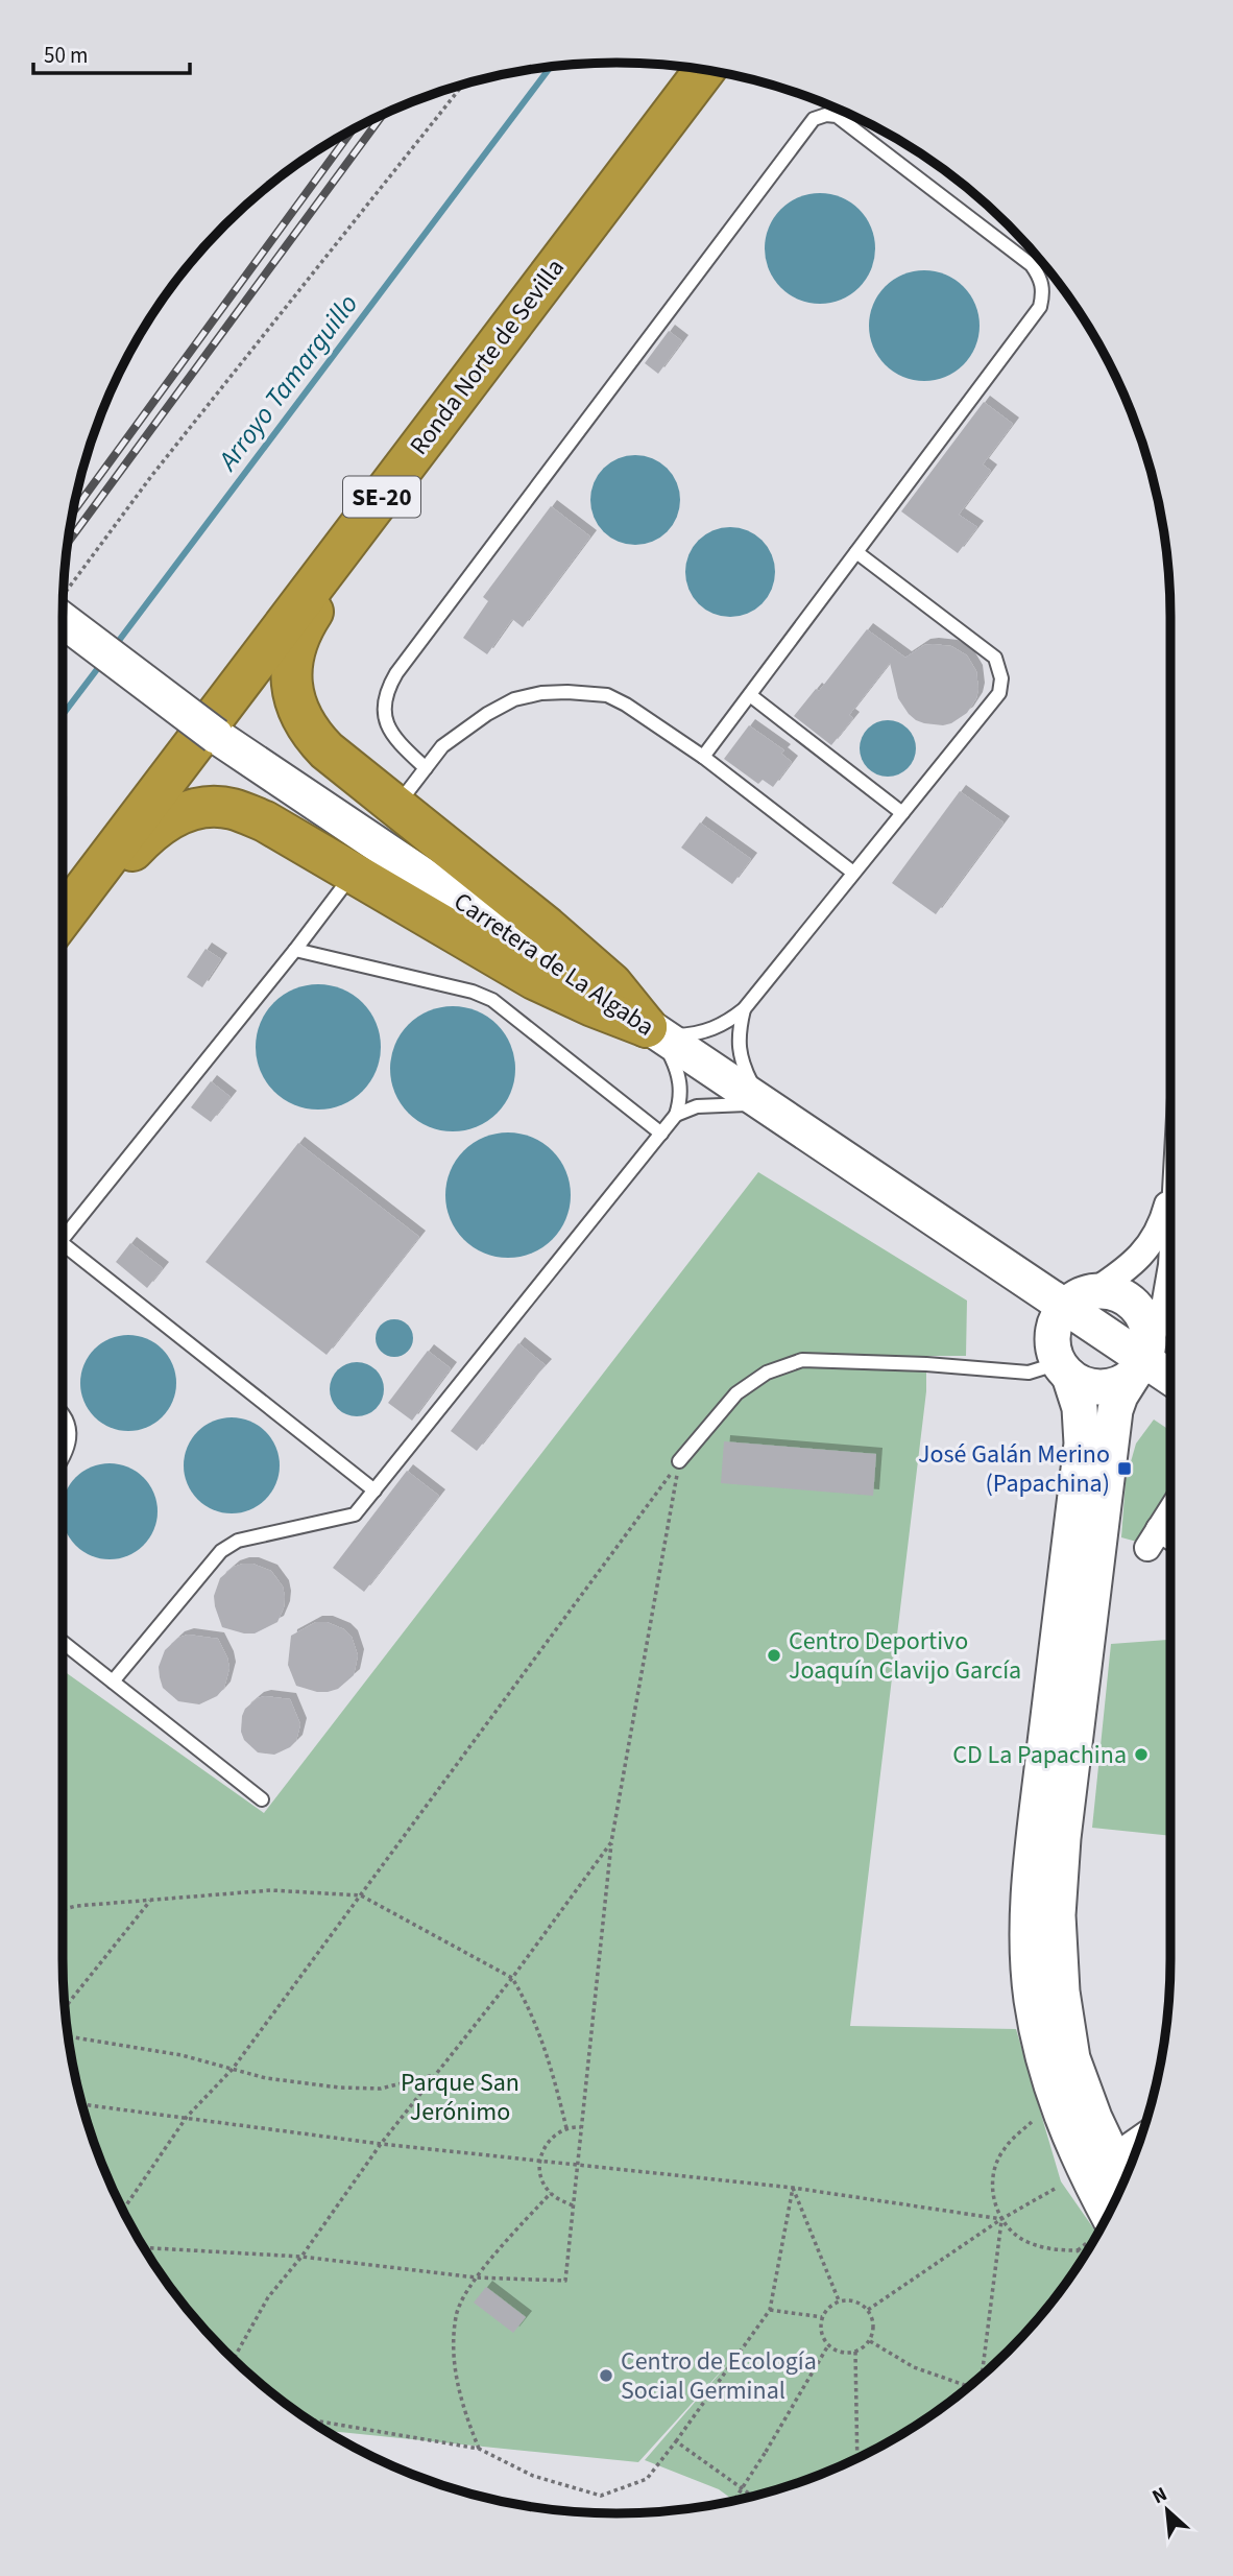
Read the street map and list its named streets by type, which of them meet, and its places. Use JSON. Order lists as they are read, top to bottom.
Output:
{
  "streets": {
    "highway": ["Ronda Norte de Sevilla", "SE-20"],
    "main road": ["Carretera de La Algaba"]
  },
  "water": ["Arroyo Tamarguillo"],
  "parks": ["Parque San Jerónimo"],
  "places": {
    "transit": ["José Galán Merino (Papachina)"],
    "other": ["Centro Deportivo Joaquín Clavijo García", "CD La Papachina", "Centro de Ecología Social Germinal"]
  },
  "scale_bar": "50 m",
  "north": "top left"
}
